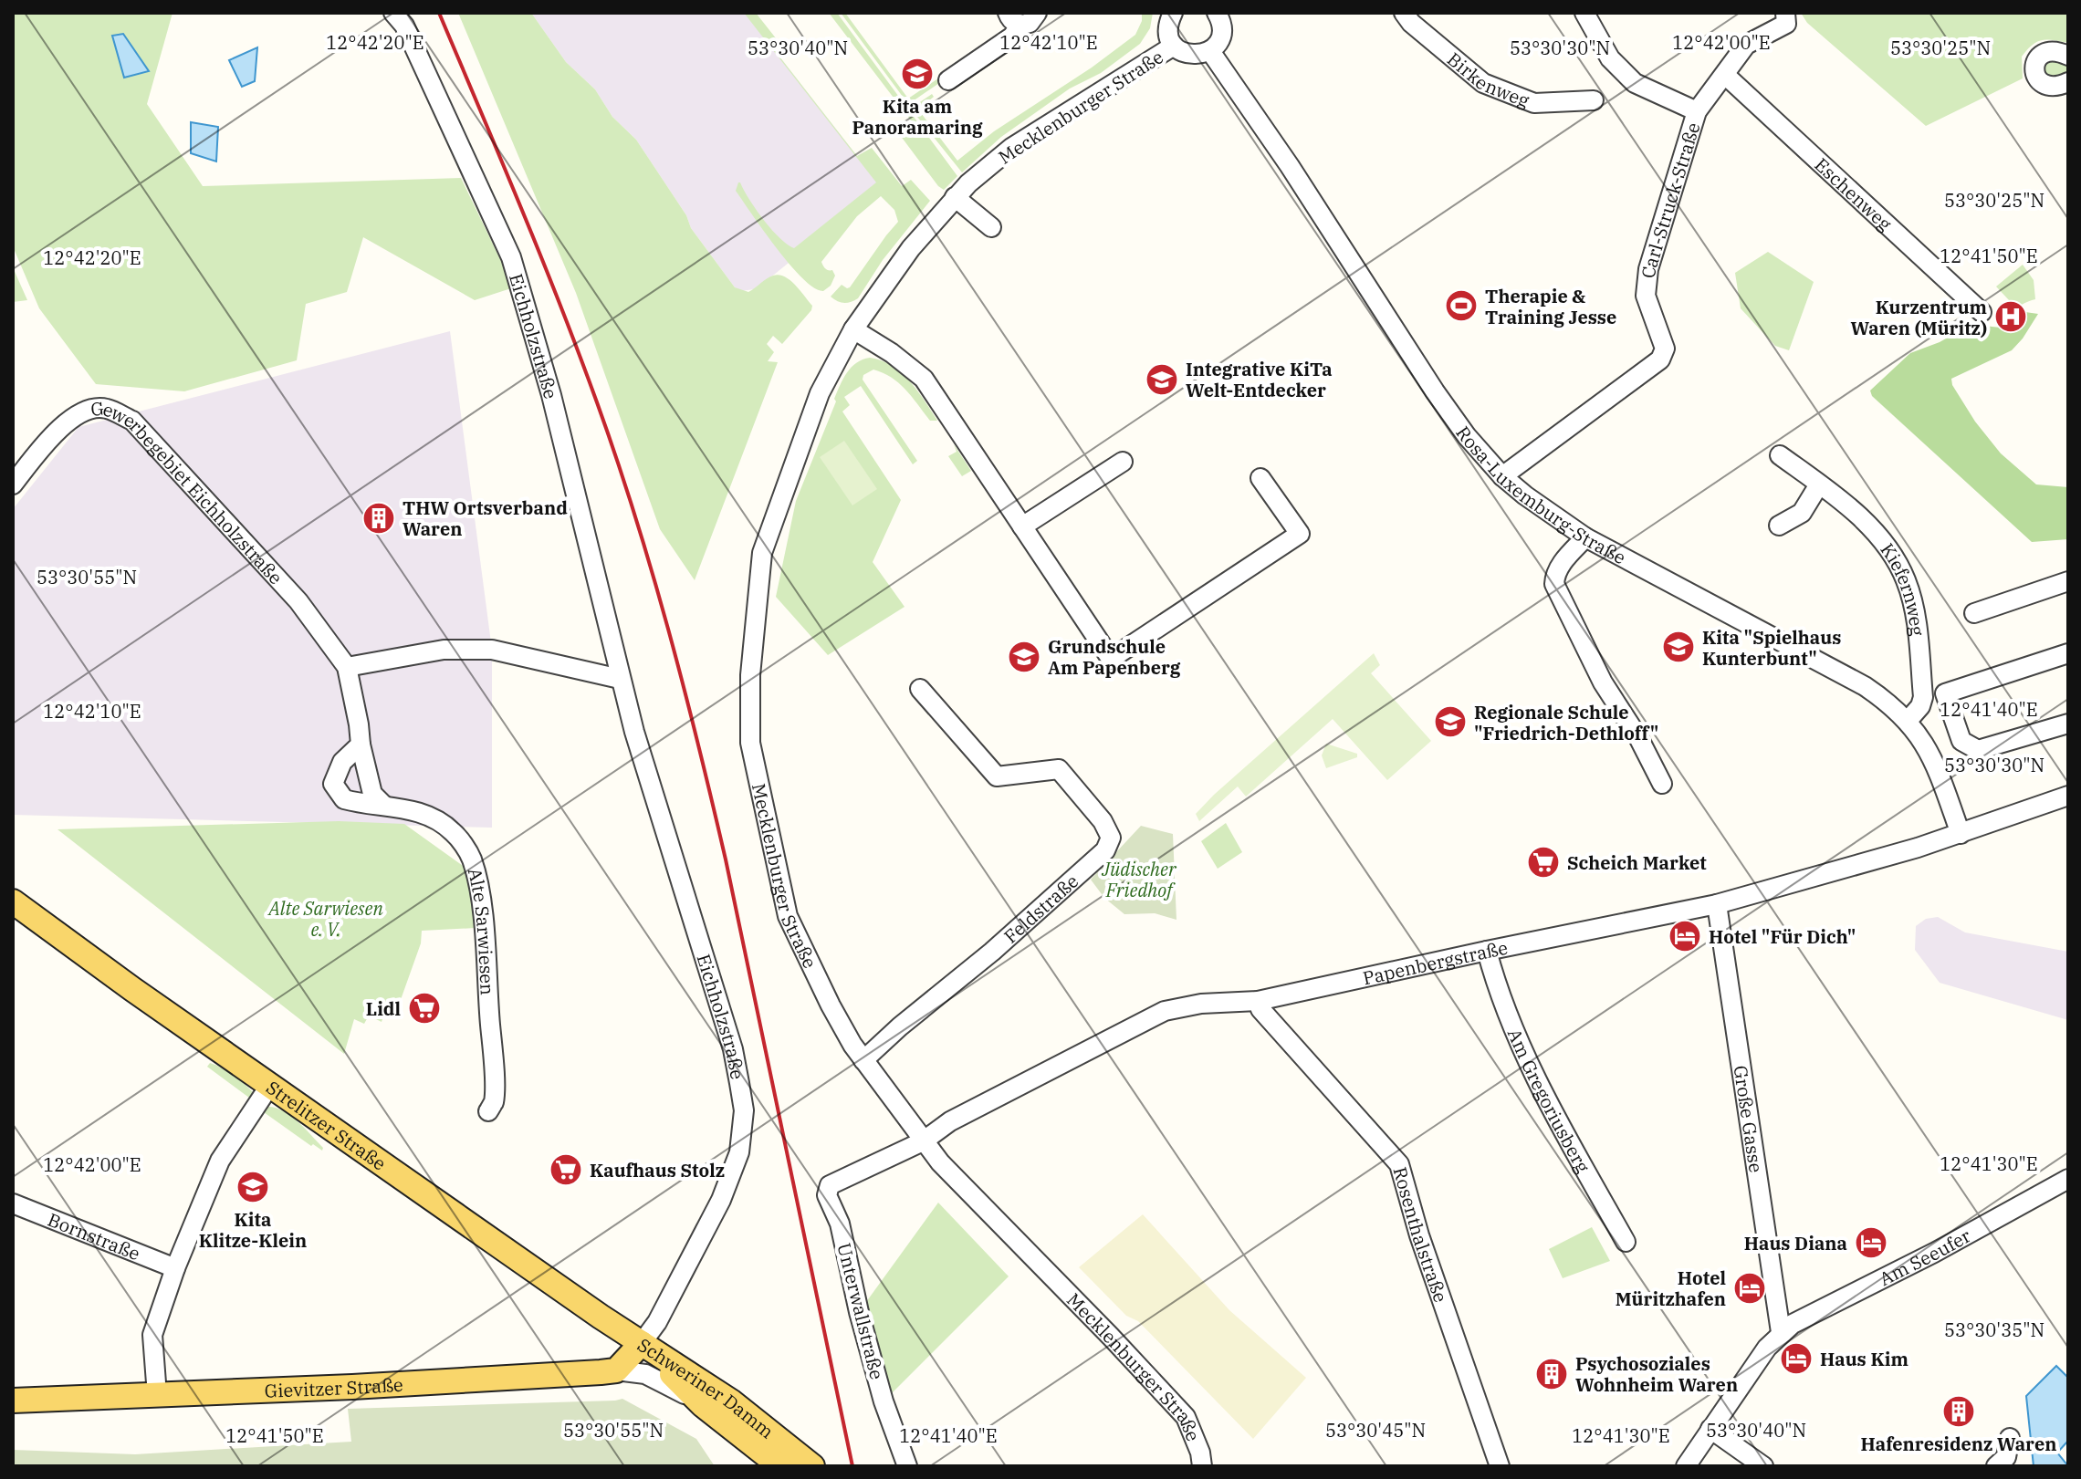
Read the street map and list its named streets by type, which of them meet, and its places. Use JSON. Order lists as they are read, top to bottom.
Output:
{
  "streets": {
    "main road": ["Strelitzer Straße", "Gievitzer Straße", "Schweriner Damm"],
    "street": [
      "Birkenweg",
      "Mecklenburger Straße",
      "Eschenweg",
      "Carl-Struck-Straße",
      "Eichholzstraße",
      "Rosa-Luxemburg-Straße",
      "Gewerbegebiet Eichholzstraße",
      "Kiefernweg",
      "Feldstraße",
      "Alte Sarwiesen",
      "Papenbergstraße",
      "Am Gregoriusberg",
      "Große Gasse",
      "Rosenthalstraße",
      "Bornstraße",
      "Am Seeufer",
      "Unterwallstraße"
    ]
  },
  "crossings": [
    ["Mecklenburger Straße", "Feldstraße"],
    ["Mecklenburger Straße", "Papenbergstraße"],
    ["Eschenweg", "Carl-Struck-Straße"],
    ["Carl-Struck-Straße", "Rosa-Luxemburg-Straße"],
    ["Eichholzstraße", "Strelitzer Straße"],
    ["Eichholzstraße", "Schweriner Damm"],
    ["Rosa-Luxemburg-Straße", "Kiefernweg"],
    ["Rosa-Luxemburg-Straße", "Papenbergstraße"],
    ["Papenbergstraße", "Am Gregoriusberg"],
    ["Papenbergstraße", "Große Gasse"],
    ["Papenbergstraße", "Rosenthalstraße"],
    ["Papenbergstraße", "Unterwallstraße"],
    ["Große Gasse", "Am Seeufer"],
    ["Strelitzer Straße", "Schweriner Damm"]
  ],
  "parks": ["Jüdischer Friedhof", "Alte Sarwiesen e. V."],
  "places": {
    "school or university": [
      "Kita am Panoramaring",
      "Integrative KiTa Welt-Entdecker",
      "Kita \"Spielhaus Kunterbunt\"",
      "Grundschule Am Papenberg",
      "Regionale Schule \"Friedrich-Dethloff\"",
      "Kita Klitze-Klein"
    ],
    "sports": ["Therapie & Training Jesse"],
    "hospital": ["Kurzentrum Waren (Müritz)"],
    "building": ["THW Ortsverband Waren", "Psychosoziales Wohnheim Waren", "Hafenresidenz Waren"],
    "supermarket": ["Scheich Market", "Lidl", "Kaufhaus Stolz"],
    "hotel": [
      "Hotel \"Für Dich\"",
      "Haus Diana",
      "Hotel Müritzhafen",
      "Haus Kim"
    ]
  },
  "coordinates": [
    "12°42'20\"E",
    "12°42'10\"E",
    "12°42'00\"E",
    "53°30'25\"N",
    "53°30'40\"N",
    "53°30'30\"N",
    "12°41'50\"E",
    "53°30'55\"N",
    "12°41'40\"E",
    "12°41'30\"E",
    "53°30'35\"N",
    "53°30'45\"N"
  ]
}
